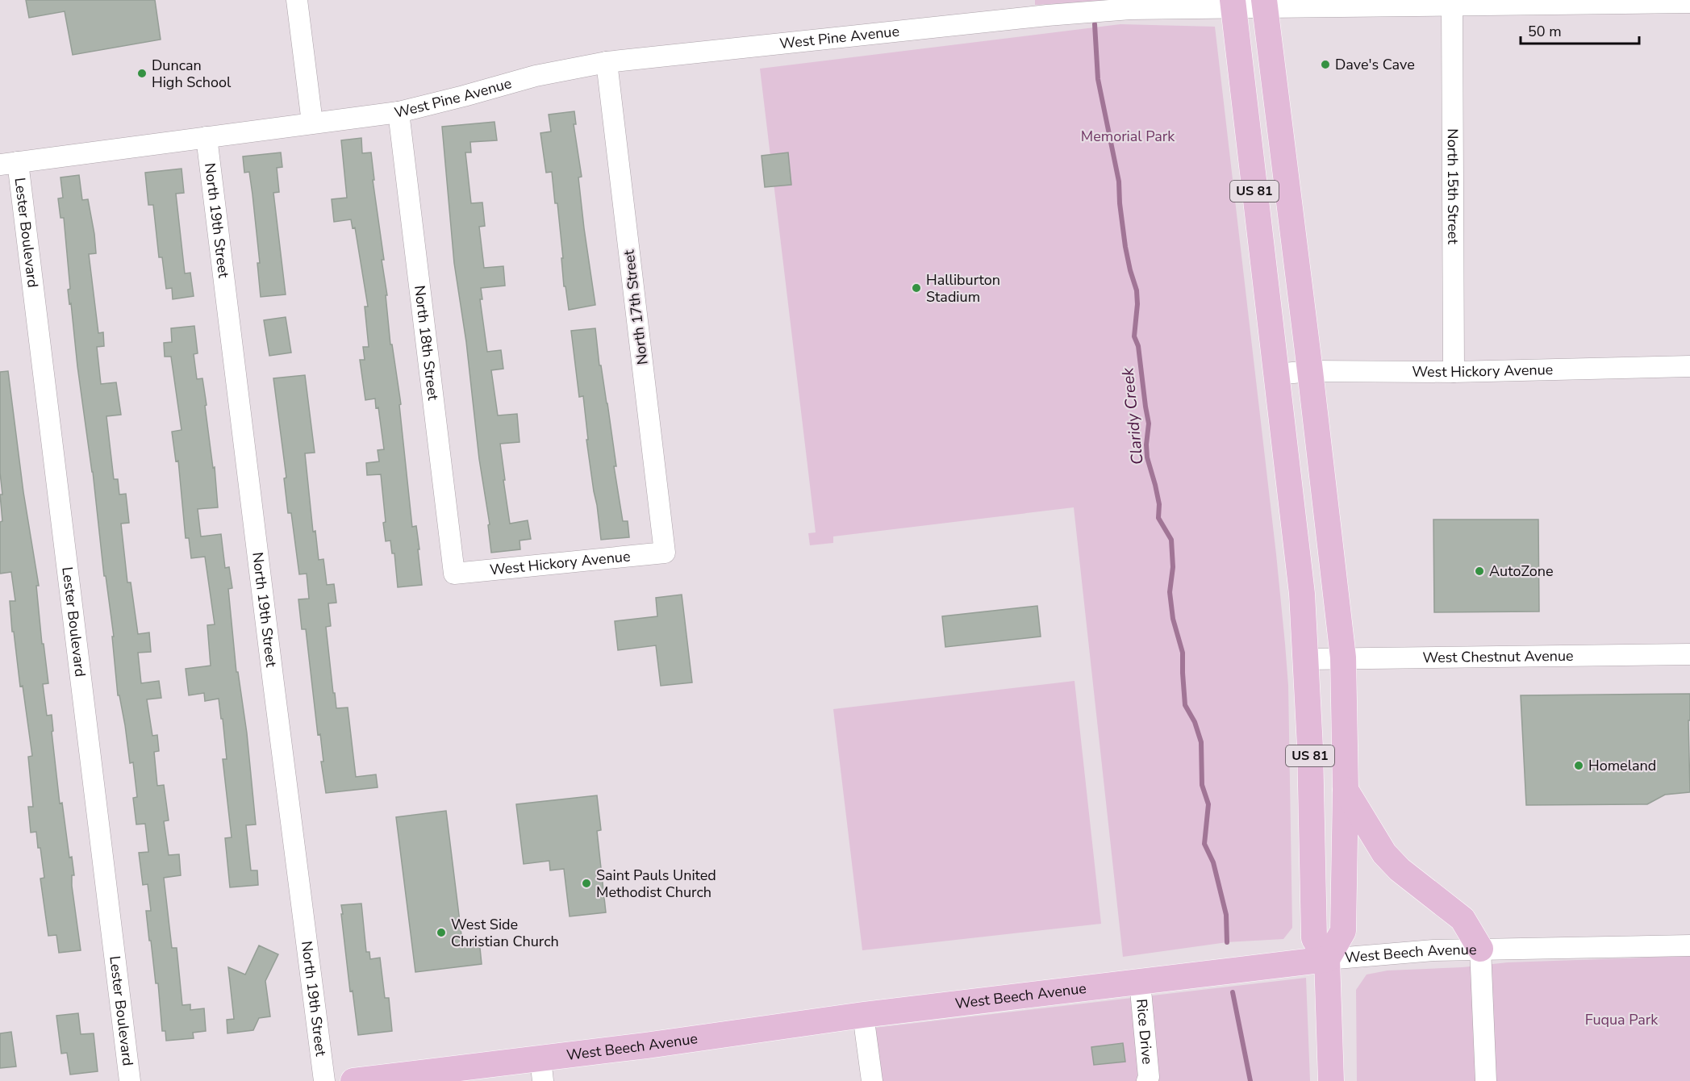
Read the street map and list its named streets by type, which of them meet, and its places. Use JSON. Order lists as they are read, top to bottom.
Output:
{
  "streets": {
    "main road": ["US 81", "West Beech Avenue"],
    "street": [
      "West Pine Avenue",
      "North 15th Street",
      "North 19th Street",
      "Lester Boulevard",
      "North 17th Street",
      "North 18th Street",
      "West Hickory Avenue",
      "West Chestnut Avenue",
      "Rice Drive"
    ]
  },
  "crossings": [
    ["West Pine Avenue", "North 15th Street"],
    ["West Pine Avenue", "US 81"],
    ["West Pine Avenue", "North 19th Street"],
    ["West Pine Avenue", "Lester Boulevard"],
    ["West Pine Avenue", "North 17th Street"],
    ["West Pine Avenue", "North 18th Street"],
    ["North 15th Street", "West Hickory Avenue"],
    ["US 81", "West Hickory Avenue"],
    ["US 81", "West Chestnut Avenue"],
    ["US 81", "West Beech Avenue"],
    ["North 17th Street", "West Hickory Avenue"],
    ["North 18th Street", "West Hickory Avenue"],
    ["West Beech Avenue", "Rice Drive"]
  ],
  "water": ["Claridy Creek"],
  "parks": ["Memorial Park", "Fuqua Park"],
  "places": [
    "Dave's Cave",
    "Duncan High School",
    "Halliburton Stadium",
    "AutoZone",
    "Homeland",
    "Saint Pauls United Methodist Church",
    "West Side Christian Church"
  ],
  "scale_bar": "50 m"
}
